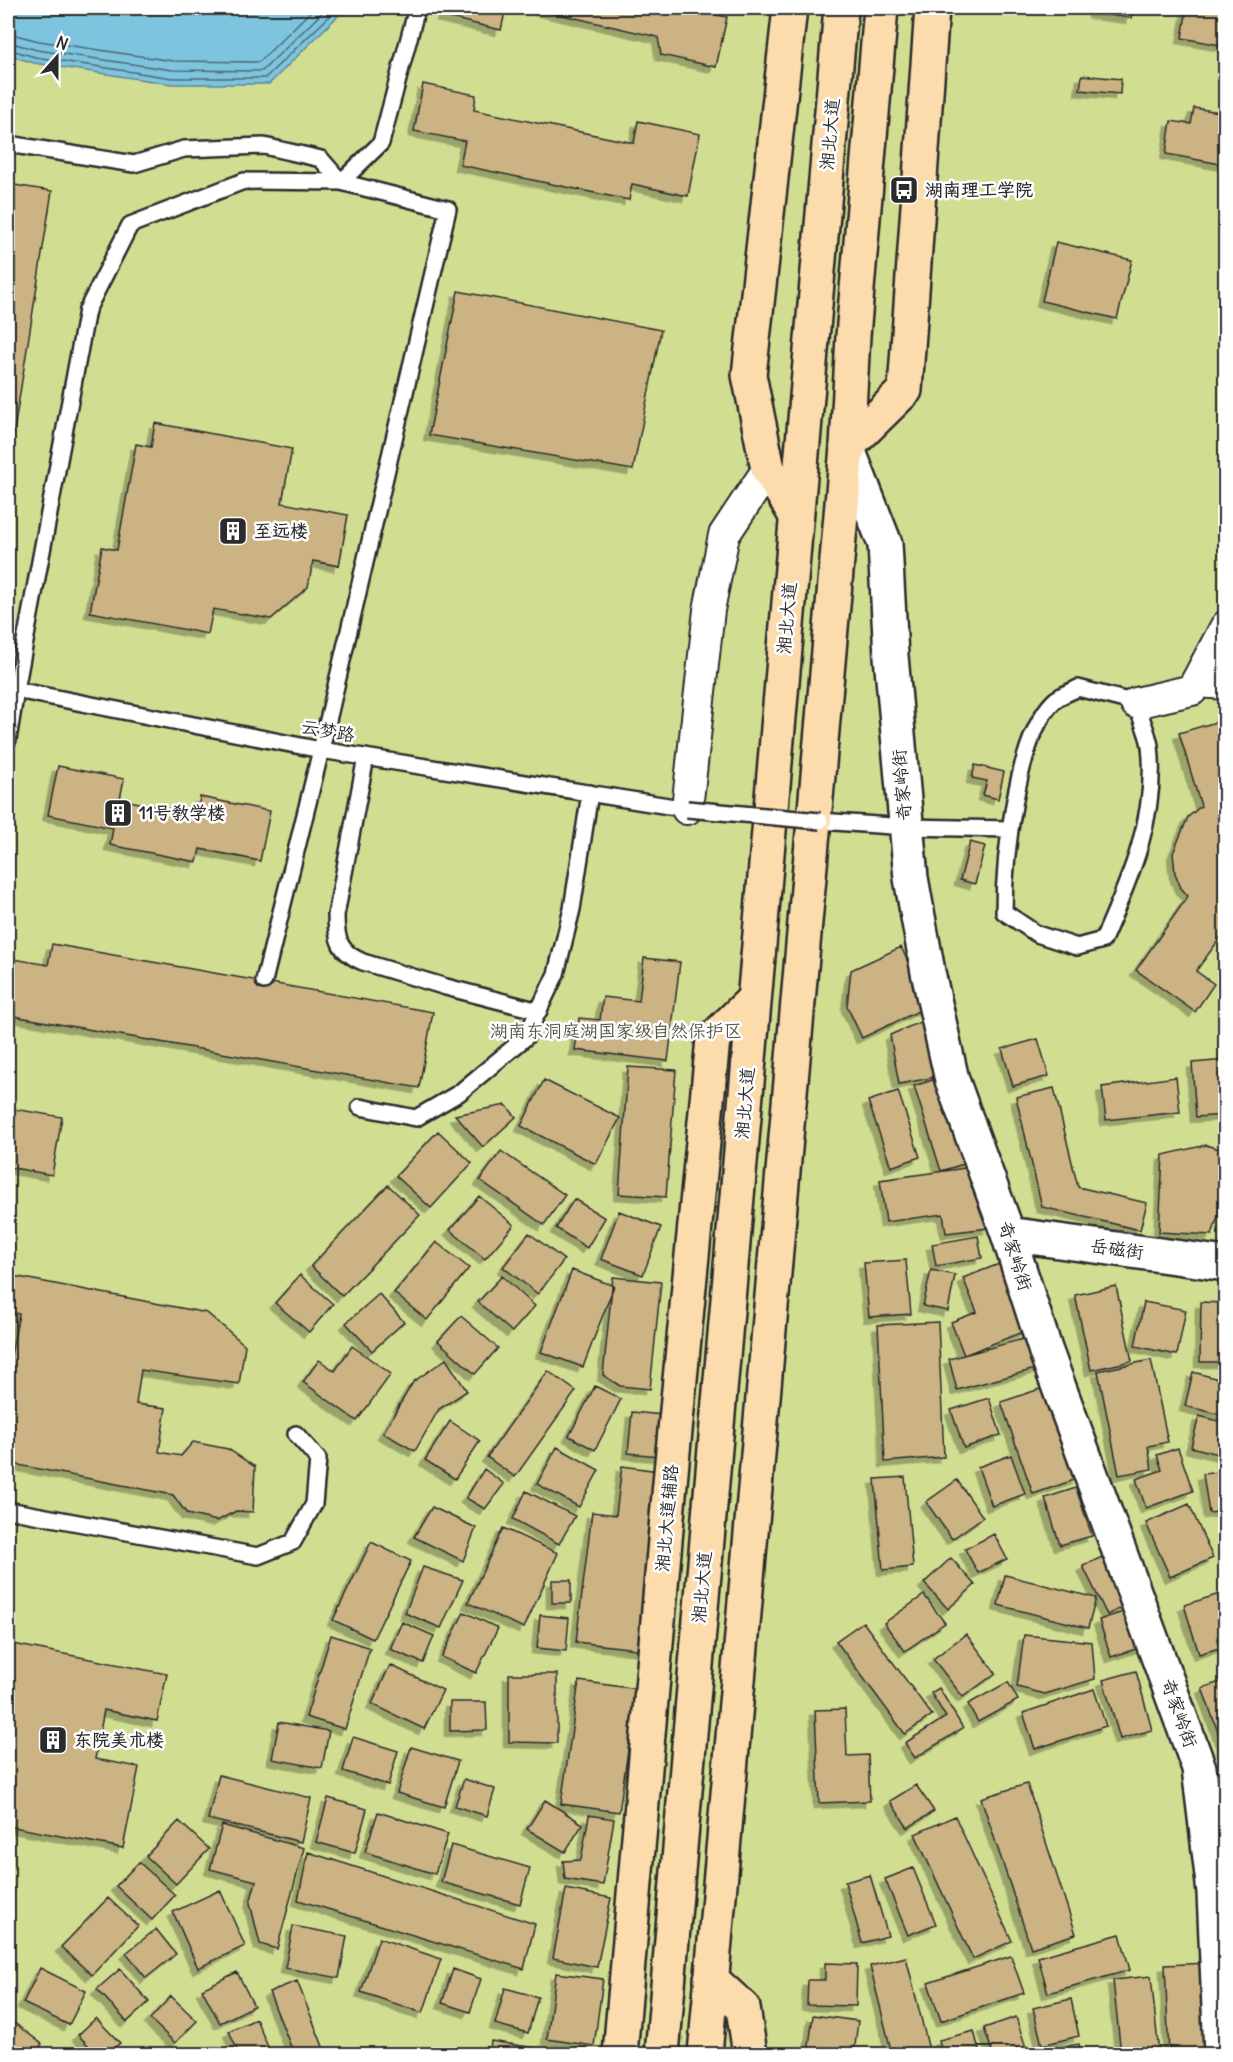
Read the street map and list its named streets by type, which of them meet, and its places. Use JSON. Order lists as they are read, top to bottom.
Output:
{
  "streets": {
    "main road": ["湘北大道", "湘北大道辅路"],
    "street": ["奇家岭街", "岳磁街"],
    "lane": ["云梦路"]
  },
  "crossings": [
    ["湘北大道", "湘北大道辅路"],
    ["云梦路", "奇家岭街"],
    ["奇家岭街", "岳磁街"]
  ],
  "parks": ["湖南东洞庭湖国家级自然保护区"],
  "places": {
    "bus stop": ["湖南理工学院"],
    "building": ["至远楼", "11号教学楼", "东院美术楼"]
  },
  "north": "top"
}
